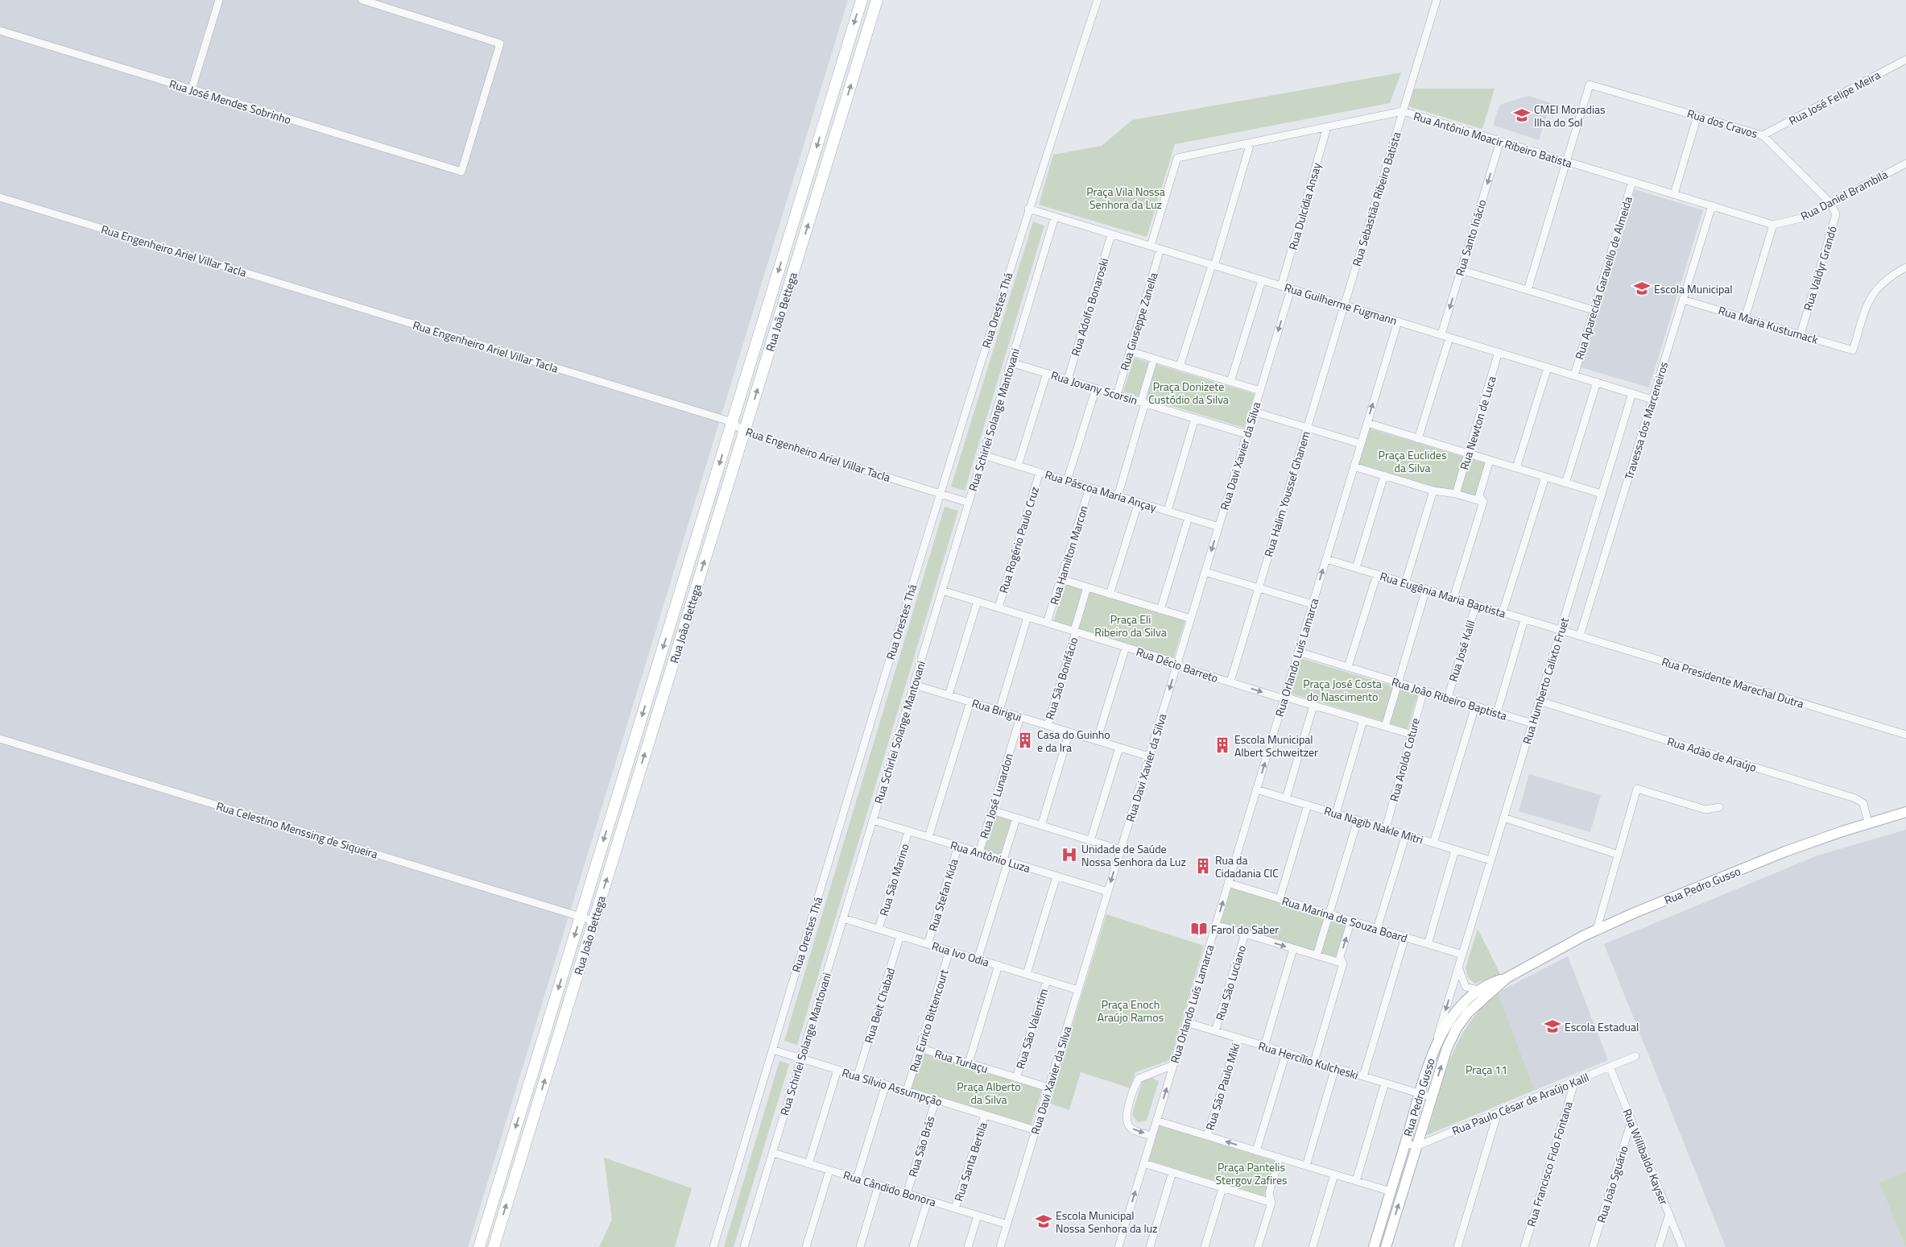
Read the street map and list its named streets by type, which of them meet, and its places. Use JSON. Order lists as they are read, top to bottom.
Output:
{
  "streets": {
    "main road": ["Rua João Bettega", "Rua Pedro Gusso"],
    "street": [
      "Rua José Felipe Meira",
      "Rua José Mendes Sobrinho",
      "Rua dos Cravos",
      "Rua Antônio Moacir Ribeiro Batista",
      "Rua Daniel Brambila",
      "Rua Sebastião Ribeiro Batista",
      "Rua Dulcídia Ansay",
      "Rua Santo Inácio",
      "Rua Engenheiro Ariel Villar Tacla",
      "Rua Valdyr Grandó",
      "Rua Aparecida Garavello de Almeida",
      "Rua Guilherme Fugmann",
      "Rua Adolfo Bonaroski",
      "Rua Orestes Thá",
      "Rua Giuseppe Zanella",
      "Rua Maria Kustumack",
      "Rua Jovany Scorsin",
      "Rua Schirlei Solange Mantovani",
      "Travessa dos Marceneiros",
      "Rua Newton de Luca",
      "Rua Davi Xavier da Silva",
      "Rua Páscoa Maria Ançay",
      "Rua Halim Youssef Ghanem",
      "Rua Rogério Paulo Cruz",
      "Rua Hamilton Marcon",
      "Rua Eugênia Maria Baptista",
      "Rua José Kalil",
      "Rua Orlando Luís Lamarca",
      "Rua Décio Barreto",
      "Rua São Bonifácio",
      "Rua Humberto Calixto Fruet",
      "Rua Presidente Marechal Dutra",
      "Rua João Ribeiro Baptista",
      "Rua Birigui",
      "Rua Adão de Araújo",
      "Rua Aroldo Coture",
      "Rua José Lunardon",
      "Rua Nagib Nakle Mitri",
      "Rua Celestino Menssing de Siqueira",
      "Rua Antônio Luza",
      "Rua São Marino",
      "Rua Stefan Kida",
      "Rua Marina de Souza Board",
      "Rua Ivo Odia",
      "Rua São Luciano",
      "Rua Beit Chabad",
      "Rua Eurico Bittencourt",
      "Rua São Valentim",
      "Rua Hercílio Kulcheski",
      "Rua Turiaçu",
      "Rua Sílvio Assumpção",
      "Rua São Paulo Miki",
      "Rua Paulo César de Araújo Kalil",
      "Rua São Brás",
      "Rua Willibaldo Kayser",
      "Rua Santa Bertila",
      "Rua Francisco Fido Fontana",
      "Rua João Sguário",
      "Rua Cândido Bonora"
    ]
  },
  "crossings": [
    ["Rua José Felipe Meira", "Rua dos Cravos"],
    ["Rua dos Cravos", "Rua Antônio Moacir Ribeiro Batista"],
    ["Rua dos Cravos", "Rua Daniel Brambila"],
    ["Rua dos Cravos", "Rua Valdyr Grandó"],
    ["Rua Antônio Moacir Ribeiro Batista", "Rua Sebastião Ribeiro Batista"],
    ["Rua Antônio Moacir Ribeiro Batista", "Rua Dulcídia Ansay"],
    ["Rua Antônio Moacir Ribeiro Batista", "Rua Santo Inácio"],
    ["Rua Antônio Moacir Ribeiro Batista", "Rua Aparecida Garavello de Almeida"],
    ["Rua Antônio Moacir Ribeiro Batista", "Rua Guilherme Fugmann"],
    ["Rua Antônio Moacir Ribeiro Batista", "Travessa dos Marceneiros"],
    ["Rua Daniel Brambila", "Rua Valdyr Grandó"],
    ["Rua Sebastião Ribeiro Batista", "Rua Guilherme Fugmann"],
    ["Rua Sebastião Ribeiro Batista", "Rua Halim Youssef Ghanem"],
    ["Rua Dulcídia Ansay", "Rua Guilherme Fugmann"],
    ["Rua Santo Inácio", "Rua Guilherme Fugmann"],
    ["Rua Engenheiro Ariel Villar Tacla", "Rua Orestes Thá"],
    ["Rua Engenheiro Ariel Villar Tacla", "Rua João Bettega"],
    ["Rua Engenheiro Ariel Villar Tacla", "Rua Schirlei Solange Mantovani"],
    ["Rua Valdyr Grandó", "Rua Maria Kustumack"],
    ["Rua Aparecida Garavello de Almeida", "Rua Guilherme Fugmann"],
    ["Rua Guilherme Fugmann", "Rua Adolfo Bonaroski"],
    ["Rua Guilherme Fugmann", "Rua Orestes Thá"],
    ["Rua Guilherme Fugmann", "Rua Giuseppe Zanella"],
    ["Rua Guilherme Fugmann", "Rua Schirlei Solange Mantovani"],
    ["Rua Guilherme Fugmann", "Travessa dos Marceneiros"],
    ["Rua Guilherme Fugmann", "Rua Newton de Luca"],
    ["Rua Guilherme Fugmann", "Rua Davi Xavier da Silva"],
    ["Rua Guilherme Fugmann", "Rua Halim Youssef Ghanem"],
    ["Rua Guilherme Fugmann", "Rua Orlando Luís Lamarca"],
    ["Rua Guilherme Fugmann", "Rua Humberto Calixto Fruet"],
    ["Rua Adolfo Bonaroski", "Rua Jovany Scorsin"],
    ["Rua Orestes Thá", "Rua Sílvio Assumpção"],
    ["Rua João Bettega", "Rua Celestino Menssing de Siqueira"],
    ["Rua Giuseppe Zanella", "Rua Jovany Scorsin"],
    ["Rua Maria Kustumack", "Travessa dos Marceneiros"],
    ["Rua Jovany Scorsin", "Rua Schirlei Solange Mantovani"],
    ["Rua Jovany Scorsin", "Rua Davi Xavier da Silva"],
    ["Rua Schirlei Solange Mantovani", "Rua Páscoa Maria Ançay"],
    ["Rua Schirlei Solange Mantovani", "Rua Décio Barreto"],
    ["Rua Schirlei Solange Mantovani", "Rua Birigui"],
    ["Rua Schirlei Solange Mantovani", "Rua Antônio Luza"],
    ["Rua Schirlei Solange Mantovani", "Rua Ivo Odia"],
    ["Rua Schirlei Solange Mantovani", "Rua Sílvio Assumpção"],
    ["Rua Schirlei Solange Mantovani", "Rua Cândido Bonora"],
    ["Travessa dos Marceneiros", "Rua Presidente Marechal Dutra"],
    ["Rua Davi Xavier da Silva", "Rua Páscoa Maria Ançay"],
    ["Rua Davi Xavier da Silva", "Rua Décio Barreto"],
    ["Rua Davi Xavier da Silva", "Rua Birigui"],
    ["Rua Davi Xavier da Silva", "Rua Antônio Luza"],
    ["Rua Davi Xavier da Silva", "Rua Ivo Odia"],
    ["Rua Davi Xavier da Silva", "Rua Turiaçu"],
    ["Rua Davi Xavier da Silva", "Rua Sílvio Assumpção"],
    ["Rua Davi Xavier da Silva", "Rua Cândido Bonora"],
    ["Rua Páscoa Maria Ançay", "Rua Rogério Paulo Cruz"],
    ["Rua Páscoa Maria Ançay", "Rua Hamilton Marcon"],
    ["Rua Halim Youssef Ghanem", "Rua Décio Barreto"],
    ["Rua Rogério Paulo Cruz", "Rua Décio Barreto"],
    ["Rua Hamilton Marcon", "Rua Décio Barreto"],
    ["Rua Eugênia Maria Baptista", "Rua José Kalil"],
    ["Rua Eugênia Maria Baptista", "Rua Orlando Luís Lamarca"],
    ["Rua Eugênia Maria Baptista", "Rua Humberto Calixto Fruet"],
    ["Rua Eugênia Maria Baptista", "Rua Presidente Marechal Dutra"],
    ["Rua José Kalil", "Rua João Ribeiro Baptista"],
    ["Rua Orlando Luís Lamarca", "Rua Décio Barreto"],
    ["Rua Orlando Luís Lamarca", "Rua João Ribeiro Baptista"],
    ["Rua Orlando Luís Lamarca", "Rua Nagib Nakle Mitri"],
    ["Rua Orlando Luís Lamarca", "Rua Marina de Souza Board"],
    ["Rua Orlando Luís Lamarca", "Rua Hercílio Kulcheski"],
    ["Rua Décio Barreto", "Rua São Bonifácio"],
    ["Rua Décio Barreto", "Rua Aroldo Coture"],
    ["Rua São Bonifácio", "Rua Birigui"],
    ["Rua Humberto Calixto Fruet", "Rua Presidente Marechal Dutra"],
    ["Rua Humberto Calixto Fruet", "Rua João Ribeiro Baptista"],
    ["Rua Humberto Calixto Fruet", "Rua Adão de Araújo"],
    ["Rua Humberto Calixto Fruet", "Rua Nagib Nakle Mitri"],
    ["Rua Humberto Calixto Fruet", "Rua Pedro Gusso"],
    ["Rua Humberto Calixto Fruet", "Rua Marina de Souza Board"],
    ["Rua João Ribeiro Baptista", "Rua Aroldo Coture"],
    ["Rua Birigui", "Rua José Lunardon"],
    ["Rua Adão de Araújo", "Rua Pedro Gusso"],
    ["Rua Aroldo Coture", "Rua Nagib Nakle Mitri"],
    ["Rua José Lunardon", "Rua Antônio Luza"],
    ["Rua Antônio Luza", "Rua São Marino"],
    ["Rua Antônio Luza", "Rua Stefan Kida"],
    ["Rua São Marino", "Rua Ivo Odia"],
    ["Rua Pedro Gusso", "Rua Hercílio Kulcheski"],
    ["Rua Pedro Gusso", "Rua Paulo César de Araújo Kalil"],
    ["Rua Stefan Kida", "Rua Ivo Odia"],
    ["Rua Ivo Odia", "Rua Beit Chabad"],
    ["Rua Ivo Odia", "Rua Eurico Bittencourt"],
    ["Rua Ivo Odia", "Rua São Valentim"],
    ["Rua São Luciano", "Rua Hercílio Kulcheski"],
    ["Rua Beit Chabad", "Rua Sílvio Assumpção"],
    ["Rua Eurico Bittencourt", "Rua Turiaçu"],
    ["Rua Eurico Bittencourt", "Rua Sílvio Assumpção"],
    ["Rua São Valentim", "Rua Turiaçu"],
    ["Rua Hercílio Kulcheski", "Rua São Paulo Miki"],
    ["Rua Sílvio Assumpção", "Rua São Brás"],
    ["Rua Sílvio Assumpção", "Rua Santa Bertila"],
    ["Rua Paulo César de Araújo Kalil", "Rua Willibaldo Kayser"],
    ["Rua Paulo César de Araújo Kalil", "Rua Francisco Fido Fontana"],
    ["Rua São Brás", "Rua Cândido Bonora"],
    ["Rua Willibaldo Kayser", "Rua João Sguário"],
    ["Rua Santa Bertila", "Rua Cândido Bonora"]
  ],
  "one_way": ["Rua Santo Inácio"],
  "parks": [
    "Praça Vila Nossa Senhora da Luz",
    "Praça Donizete Custódio da Silva",
    "Praça Euclides da Silva",
    "Praça Eli Ribeiro da Silva",
    "Praça José Costa do Nascimento",
    "Praça Enoch Araújo Ramos",
    "Praça 11",
    "Praça Alberto da Silva",
    "Praça Pantelis Stergov Zafires"
  ],
  "places": {
    "school or university": [
      "CMEI Moradias Ilha do Sol",
      "Escola Municipal",
      "Escola Estadual",
      "Escola Municipal Nossa Senhora da luz"
    ],
    "building": ["Casa do Guinho e da Ira", "Escola Municipal Albert Schweitzer", "Rua da Cidadania CIC"],
    "hospital": ["Unidade de Saúde Nossa Senhora da Luz"],
    "library": ["Farol do Saber"]
  }
}
